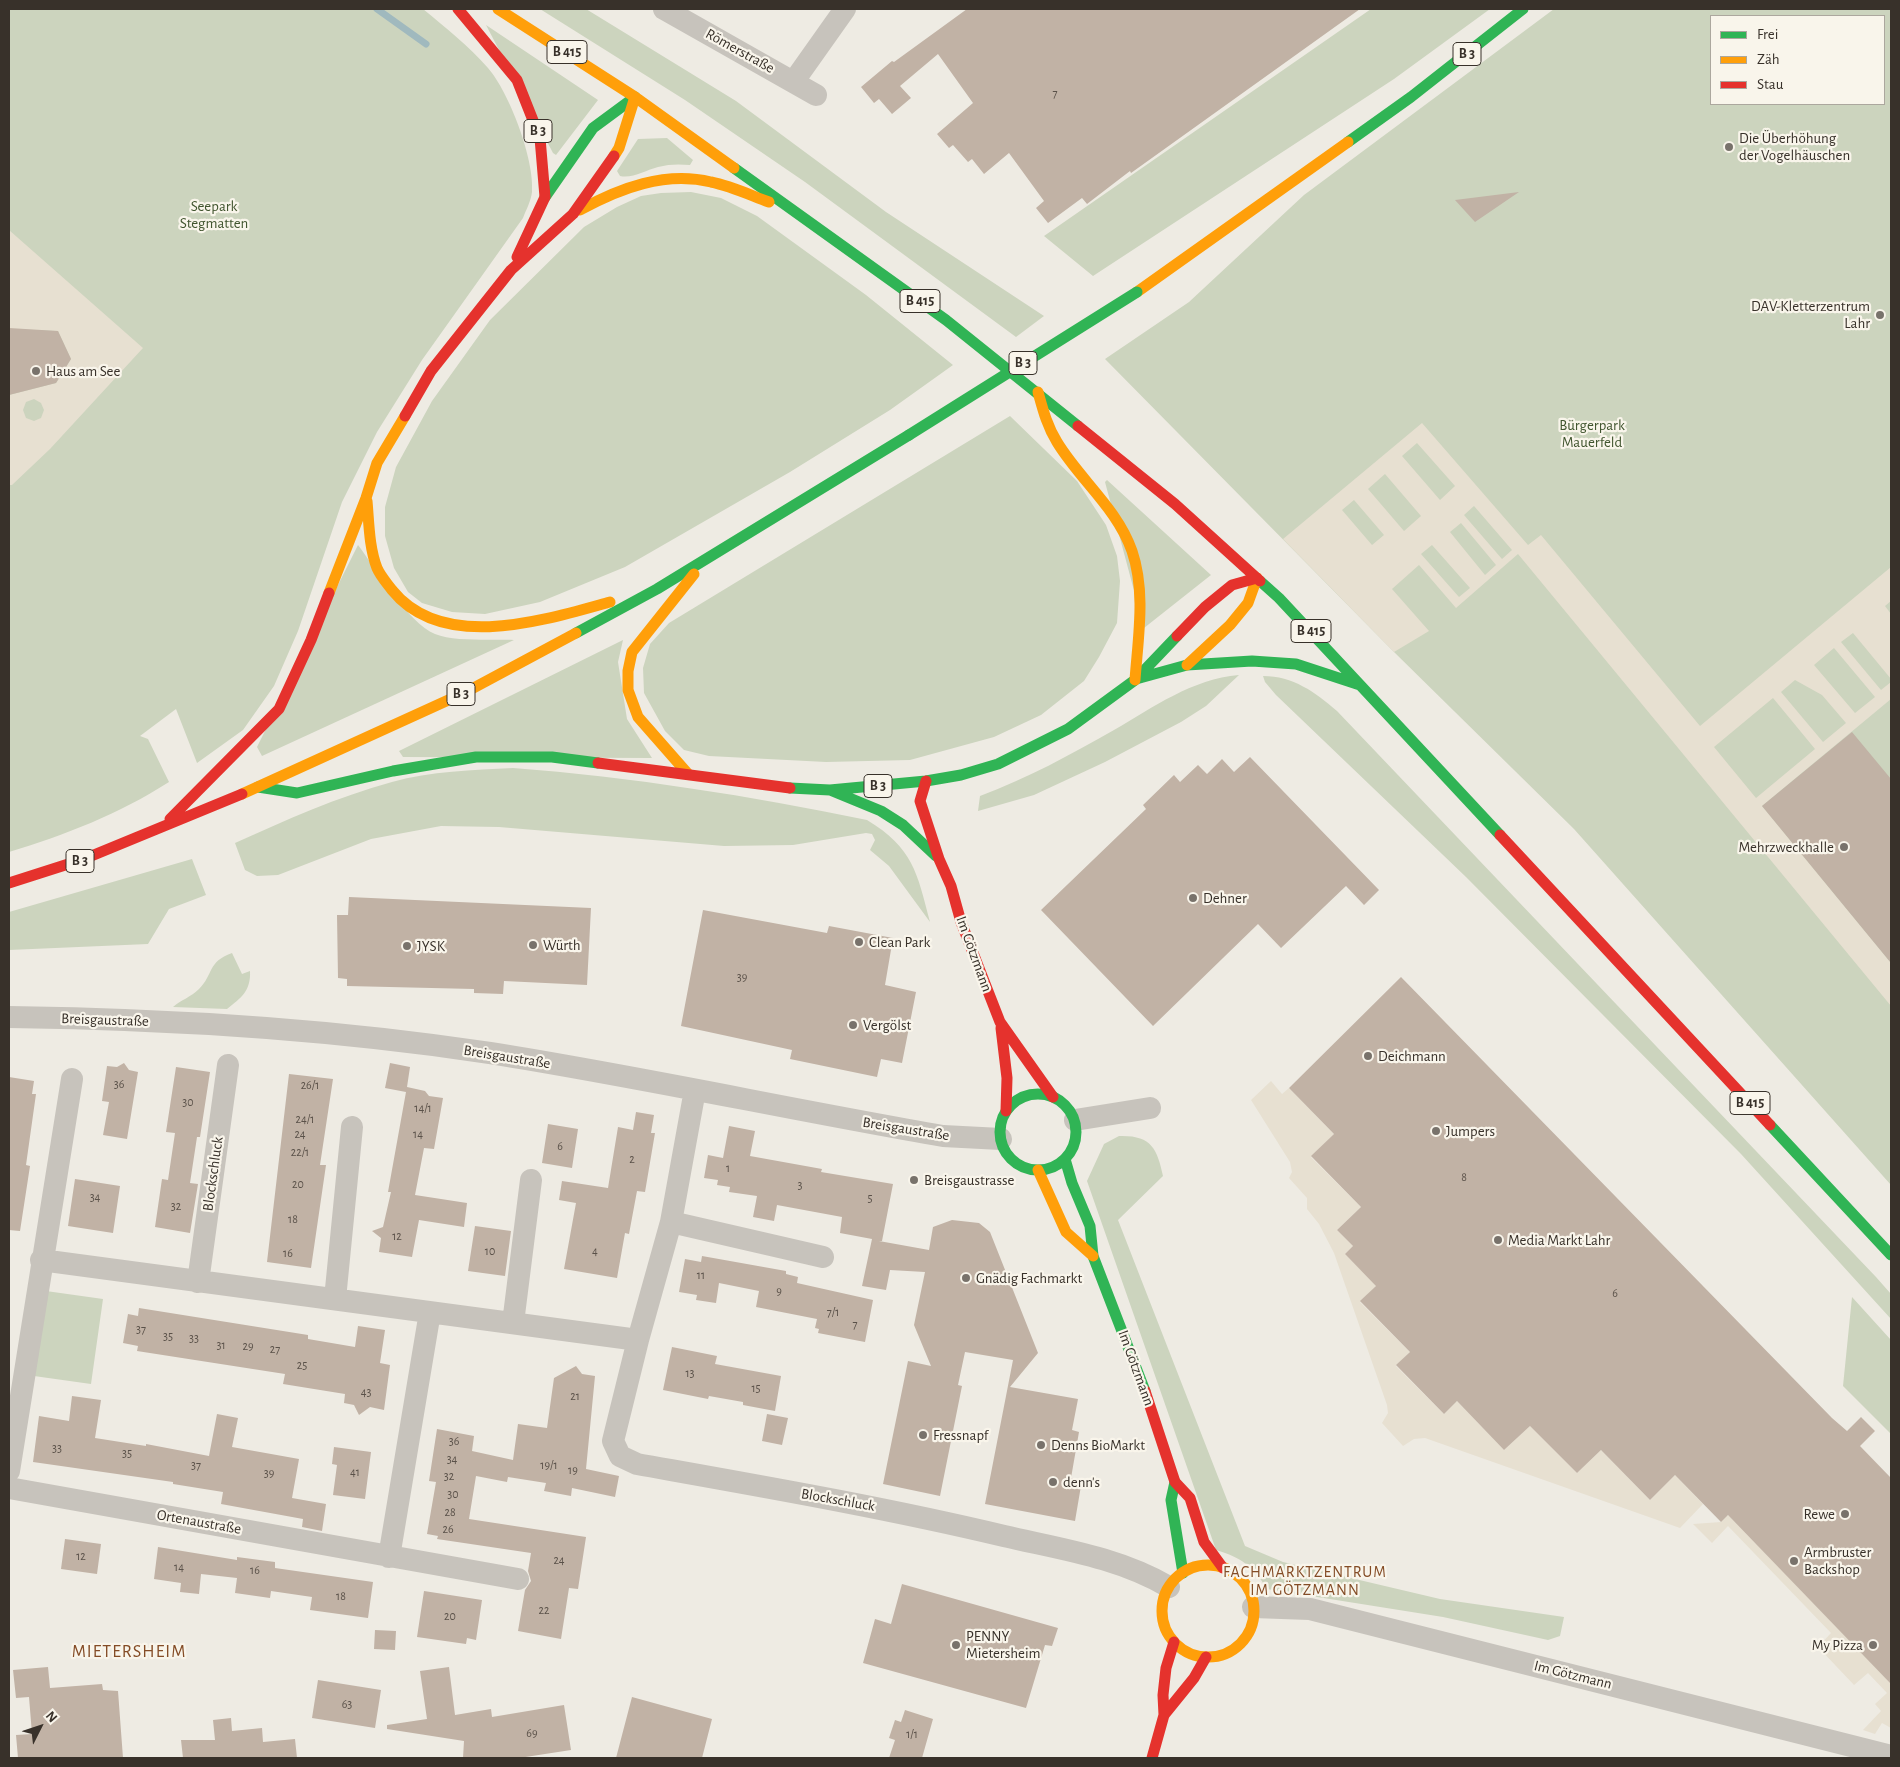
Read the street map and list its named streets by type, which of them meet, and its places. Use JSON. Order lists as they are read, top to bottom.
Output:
{
  "streets": {
    "main road": ["B 415", "B 3", "Im Götzmann"],
    "street": [
      "Römerstraße",
      "Breisgaustraße",
      "Blockschluck",
      "Ortenaustraße"
    ]
  },
  "crossings": [
    ["B 415", "B 3"],
    ["B 3", "Im Götzmann"],
    ["Im Götzmann", "Breisgaustraße"],
    ["Im Götzmann", "Blockschluck"],
    ["Breisgaustraße", "Blockschluck"]
  ],
  "districts": ["FACHMARKTZENTRUM IM GÖTZMANN", "MIETERSHEIM"],
  "parks": ["Seepark Stegmatten", "Bürgerpark Mauerfeld"],
  "places": [
    "Die Überhöhung der Vogelhäuschen",
    "DAV-Kletterzentrum Lahr",
    "Haus am See",
    "Mehrzweckhalle",
    "Dehner",
    "Clean Park",
    "Würth",
    "JYSK",
    "Vergölst",
    "Deichmann",
    "Jumpers",
    "Breisgaustrasse",
    "Media Markt Lahr",
    "Gnädig Fachmarkt",
    "Fressnapf",
    "Denns BioMarkt",
    "denn's",
    "Rewe",
    "Armbruster Backshop",
    "PENNY Mietersheim",
    "My Pizza"
  ],
  "house_numbers": [
    "7",
    "39",
    "36",
    "26/1",
    "30",
    "14/1",
    "24/1",
    "24",
    "14",
    "6",
    "22/1",
    "2",
    "1",
    "8",
    "20",
    "3",
    "34",
    "5",
    "32",
    "18",
    "12",
    "10",
    "4",
    "16",
    "11",
    "9",
    "6",
    "7/1",
    "7",
    "37",
    "35",
    "33",
    "31",
    "29",
    "27",
    "25",
    "13",
    "15",
    "43",
    "21",
    "36",
    "33",
    "35",
    "34",
    "37",
    "19/1",
    "19",
    "41",
    "39",
    "32",
    "30",
    "28",
    "26",
    "12",
    "24",
    "14",
    "16",
    "18",
    "22",
    "20",
    "63",
    "69",
    "1/1"
  ],
  "legend": ["Frei", "Zäh", "Stau"],
  "north": "top right"
}
